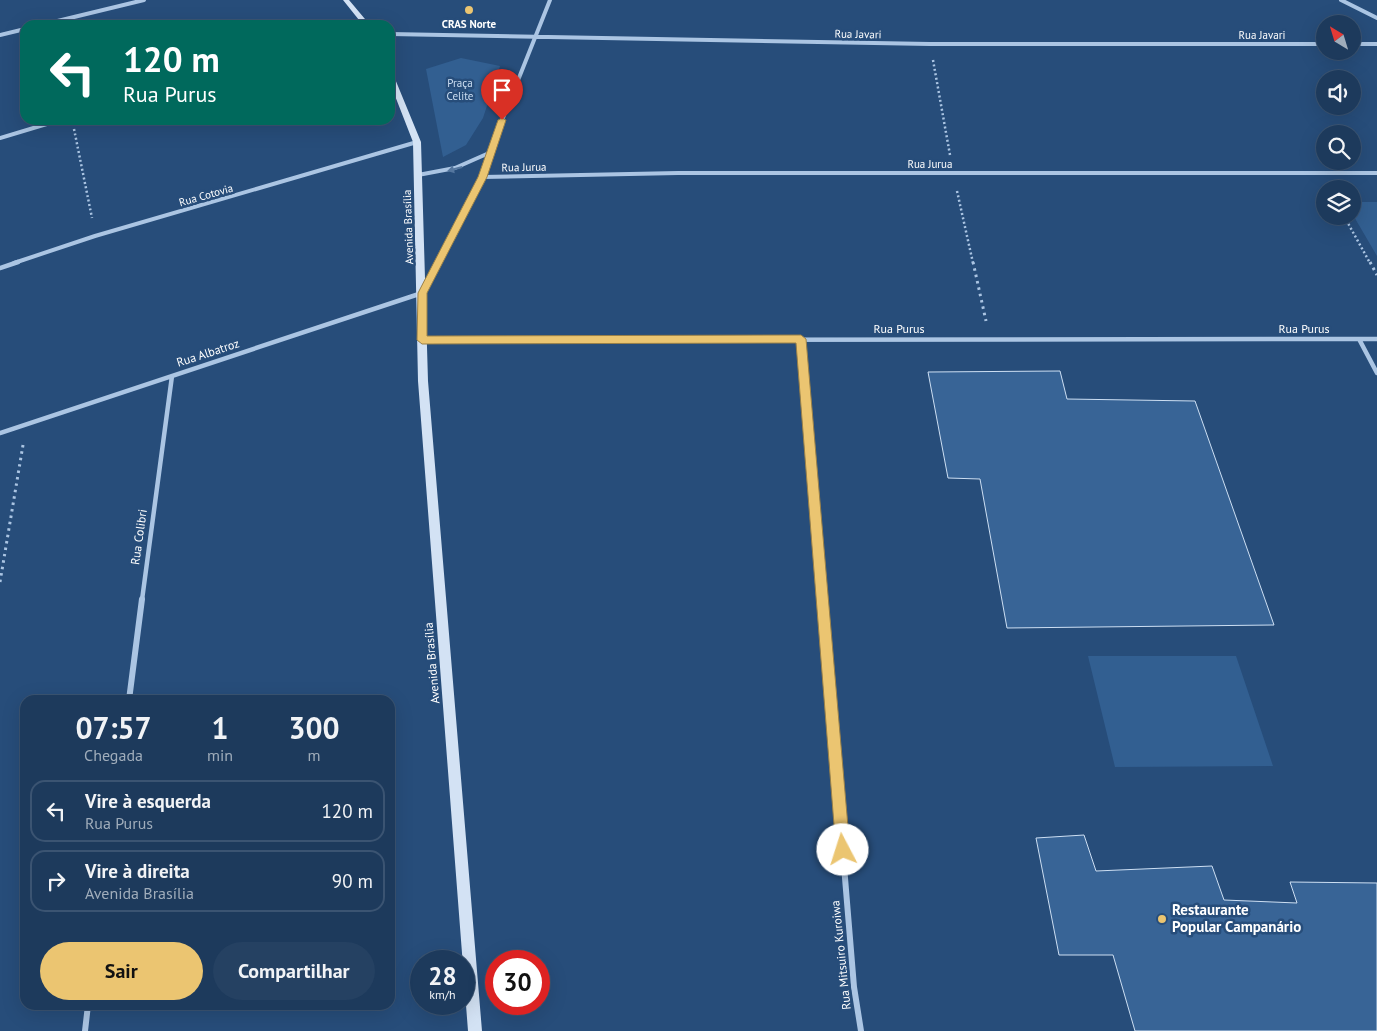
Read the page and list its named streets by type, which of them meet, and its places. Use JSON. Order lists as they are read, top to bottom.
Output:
{
  "streets": {
    "street": [
      "Rua Javari",
      "Rua Jurua",
      "Rua Cotovia",
      "Avenida Brasília",
      "Rua Purus",
      "Rua Albatroz",
      "Rua Colibri",
      "Rua Mitsuiro Kuroiwa"
    ]
  },
  "crossings": [
    ["Rua Javari", "Avenida Brasília"],
    ["Rua Jurua", "Avenida Brasília"],
    ["Avenida Brasília", "Rua Purus"],
    ["Avenida Brasília", "Rua Albatroz"],
    ["Rua Purus", "Rua Mitsuiro Kuroiwa"],
    ["Rua Albatroz", "Rua Colibri"]
  ],
  "parks": ["Praça Celite"],
  "places": ["CRAS Norte", "Restaurante Popular Campanário"],
  "north": "top left",
  "page": {
    "turn": ["120 m", "Rua Purus"],
    "eta": [
      "07:57",
      "Chegada",
      "1",
      "min",
      "300",
      "m"
    ],
    "list": [
      {
        "name": "Vire à esquerda",
        "note": "Rua Purus",
        "value": "120 m"
      },
      {
        "name": "Vire à direita",
        "note": "Avenida Brasília",
        "value": "90 m"
      }
    ],
    "buttons": ["Sair", "Compartilhar"],
    "speed": "28 km/h",
    "limit": "30"
  }
}
